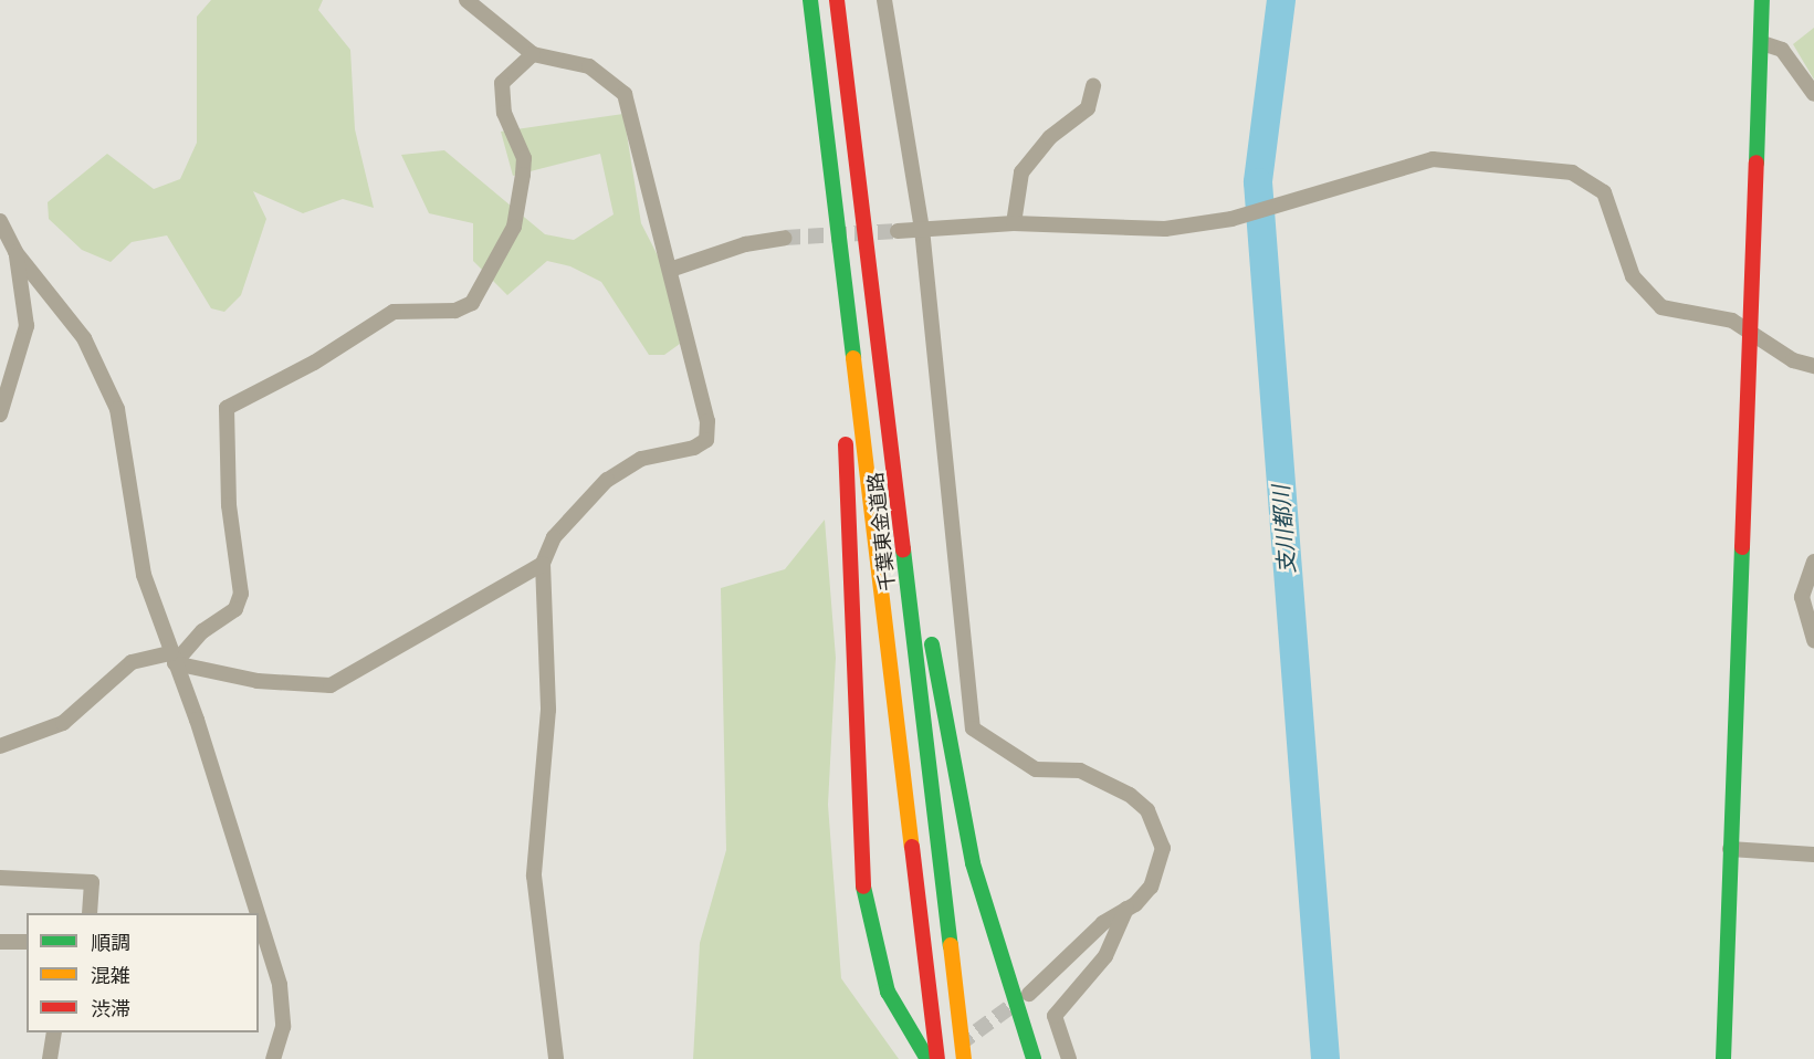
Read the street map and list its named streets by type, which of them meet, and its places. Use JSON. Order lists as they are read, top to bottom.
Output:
{
  "streets": {
    "main road": ["千葉東金道路"]
  },
  "water": ["支川都川"],
  "legend": ["順調", "混雑", "渋滞"]
}
